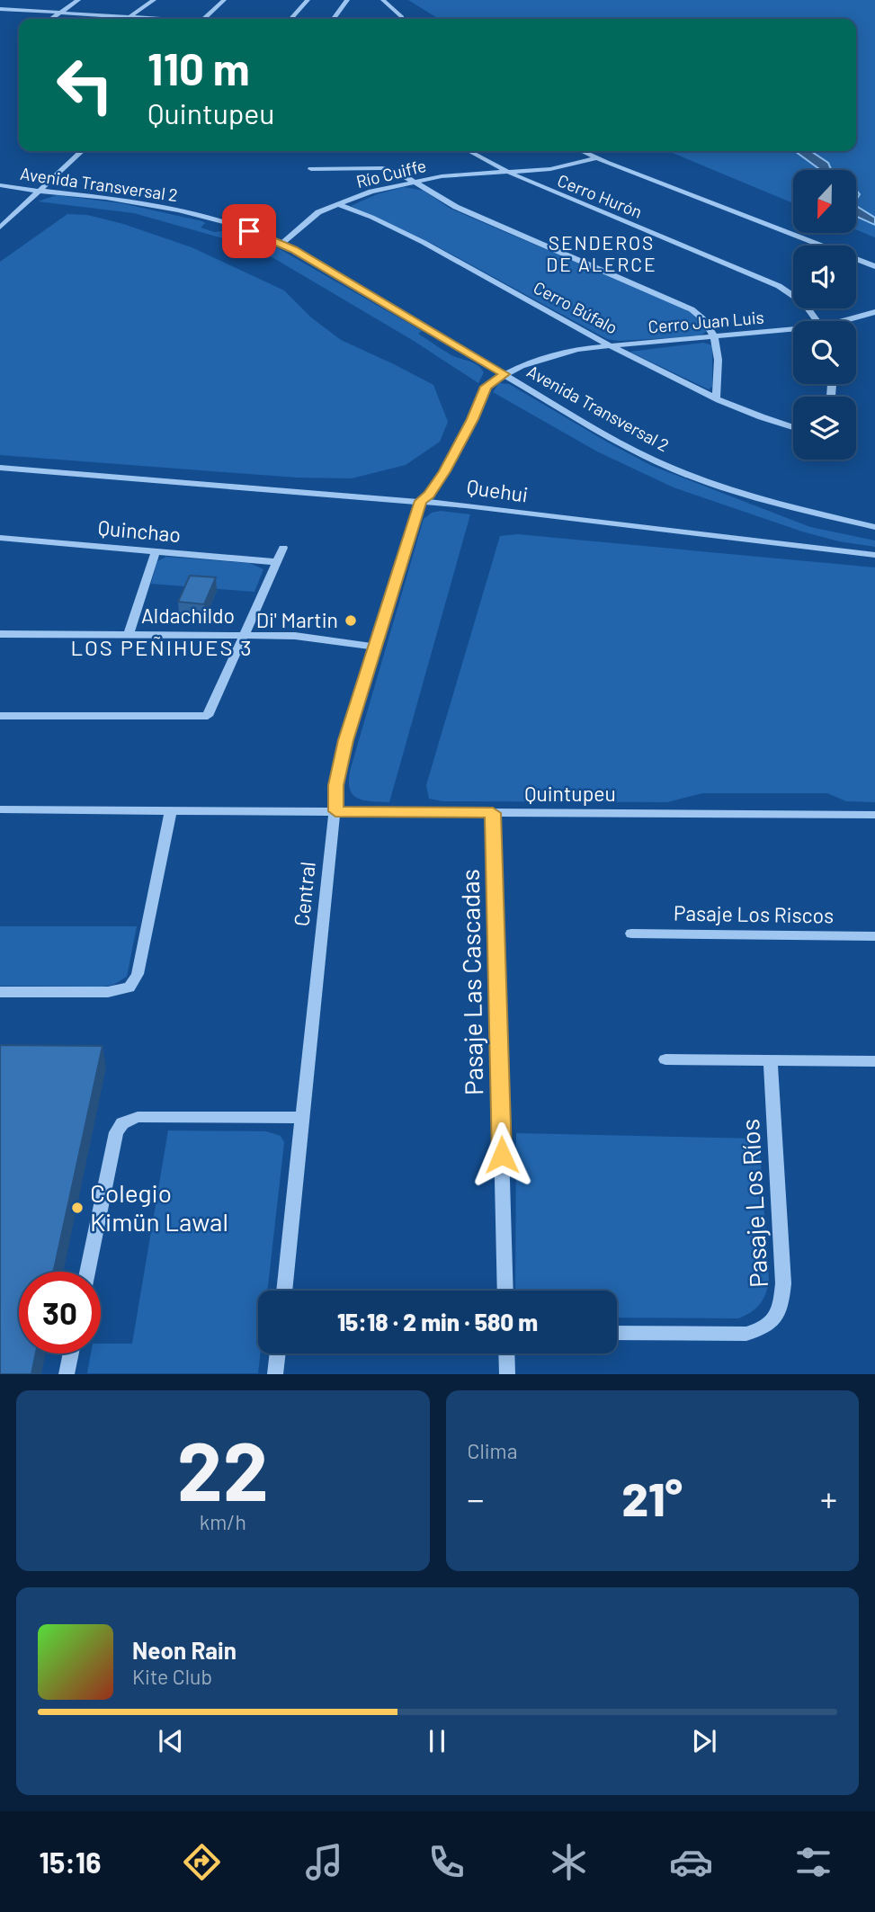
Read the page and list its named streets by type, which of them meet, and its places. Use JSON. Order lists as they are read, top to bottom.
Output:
{
  "streets": {
    "street": [
      "Río Cuiffe",
      "Avenida Transversal 2",
      "Cerro Hurón",
      "Cerro Búfalo",
      "Cerro Juan Luis",
      "Quehui",
      "Quinchao",
      "Aldachildo",
      "Quintupeu",
      "Central",
      "Pasaje Los Riscos",
      "Pasaje Las Cascadas",
      "Pasaje Los Ríos"
    ]
  },
  "crossings": [
    ["Río Cuiffe", "Avenida Transversal 2"],
    ["Río Cuiffe", "Cerro Hurón"],
    ["Río Cuiffe", "Cerro Búfalo"],
    ["Avenida Transversal 2", "Cerro Juan Luis"],
    ["Cerro Búfalo", "Cerro Juan Luis"],
    ["Quehui", "Central"],
    ["Aldachildo", "Central"],
    ["Quintupeu", "Central"],
    ["Quintupeu", "Pasaje Las Cascadas"]
  ],
  "districts": ["SENDEROS DE ALERCE", "LOS PEÑIHUES 3"],
  "places": ["Di' Martin", "Colegio Kimün Lawal"],
  "north": "bottom",
  "page": {
    "turn": ["110 m", "Quintupeu"],
    "limit": "30",
    "trip": "15:18 · 2 min · 580 m",
    "tile": [
      ["22", "km/h"],
      "Clima"
    ],
    "heat": ["−", "21°", "+"],
    "song": ["Neon Rain", "Kite Club"],
    "tabs": "15:16"
  }
}
